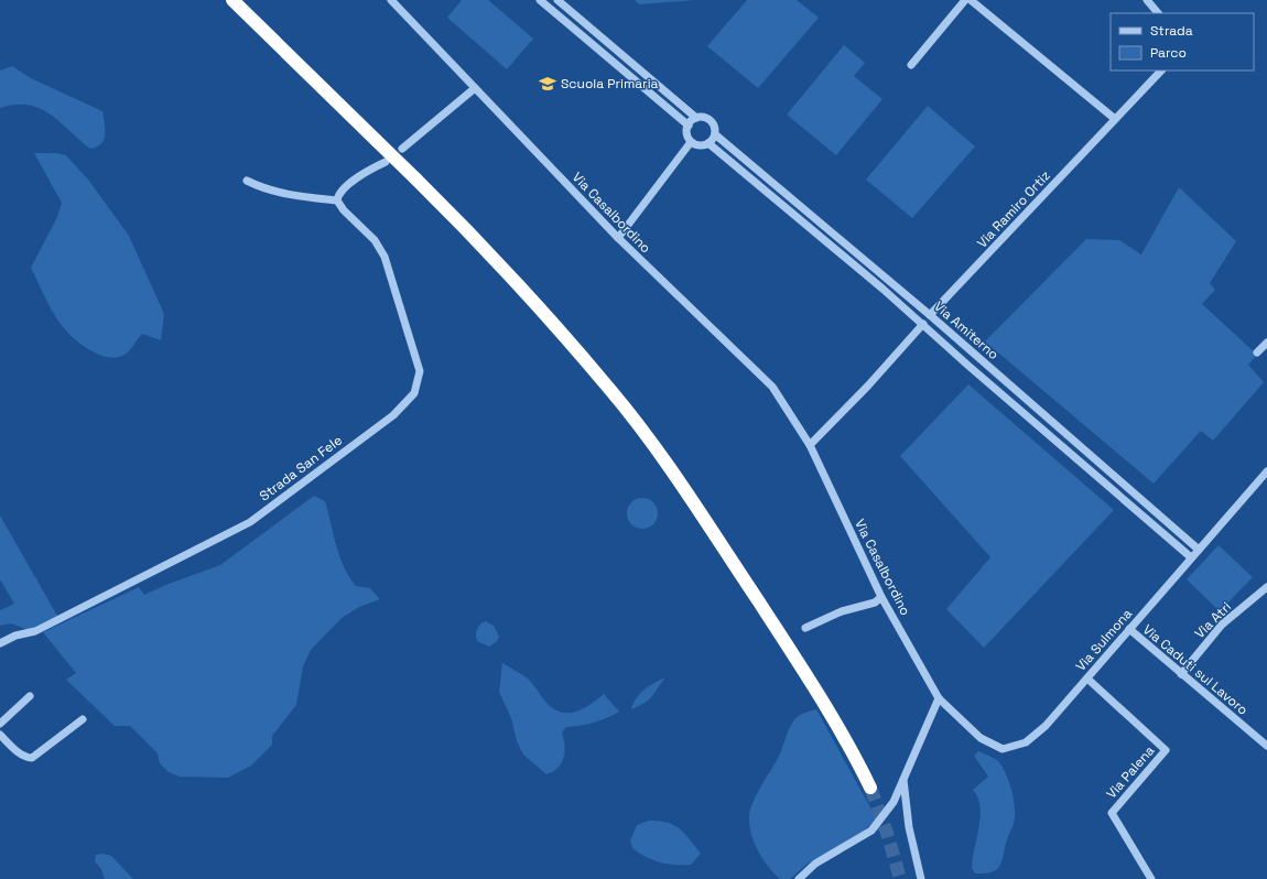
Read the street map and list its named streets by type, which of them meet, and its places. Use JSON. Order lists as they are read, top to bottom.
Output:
{
  "streets": {
    "street": [
      "Via Ramiro Ortiz",
      "Via Casalbordino",
      "Via Amiterno",
      "Strada San Fele",
      "Via Atri",
      "Via Sulmona",
      "Via Caduti sul Lavoro",
      "Via Palena"
    ]
  },
  "crossings": [
    ["Via Ramiro Ortiz", "Via Amiterno"],
    ["Via Casalbordino", "Via Sulmona"],
    ["Via Amiterno", "Via Sulmona"],
    ["Via Atri", "Via Caduti sul Lavoro"],
    ["Via Sulmona", "Via Caduti sul Lavoro"],
    ["Via Sulmona", "Via Palena"]
  ],
  "places": {
    "school or university": ["Scuola Primaria"]
  },
  "legend": ["Strada", "Parco"]
}
